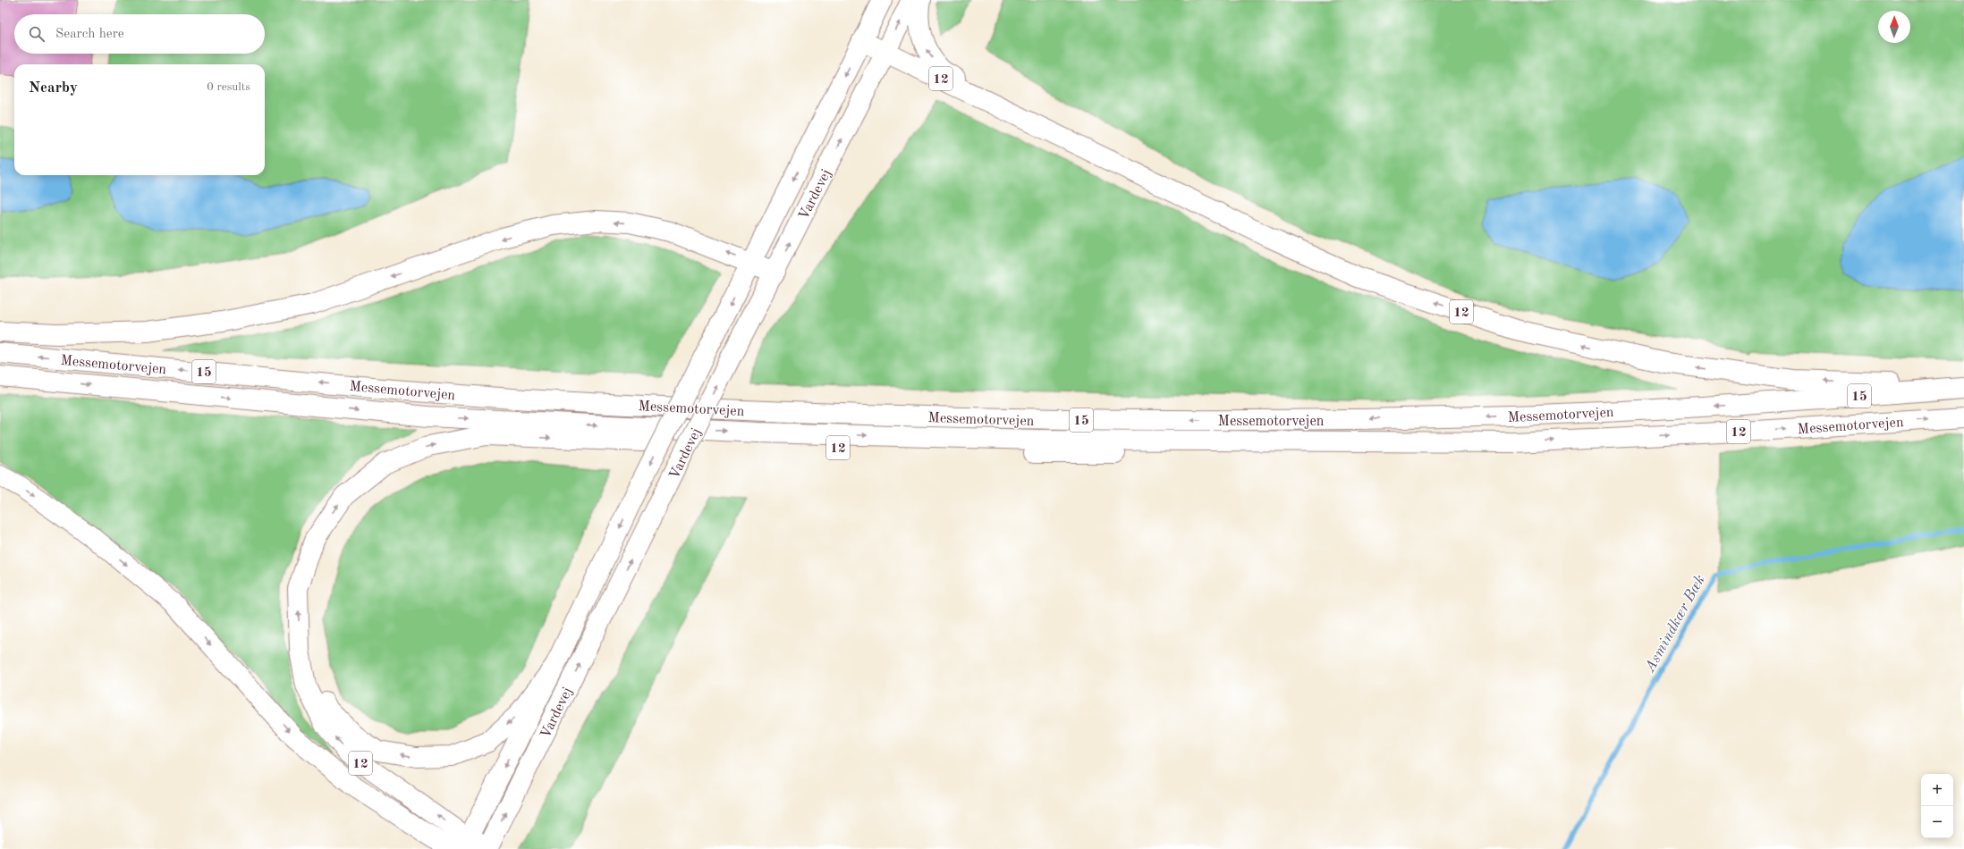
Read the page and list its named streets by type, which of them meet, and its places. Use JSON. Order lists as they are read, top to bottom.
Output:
{
  "streets": {
    "main road": [
      "12",
      "Vardevej",
      "Messemotorvejen",
      "15"
    ]
  },
  "crossings": [
    ["12", "Vardevej"],
    ["12", "Messemotorvejen"]
  ],
  "water": ["Asmindkær Bæk"],
  "north": "top",
  "page": {
    "search": "Search here",
    "heading": ["Nearby", "0 results"],
    "map_buttons": ["+", "−"]
  }
}
